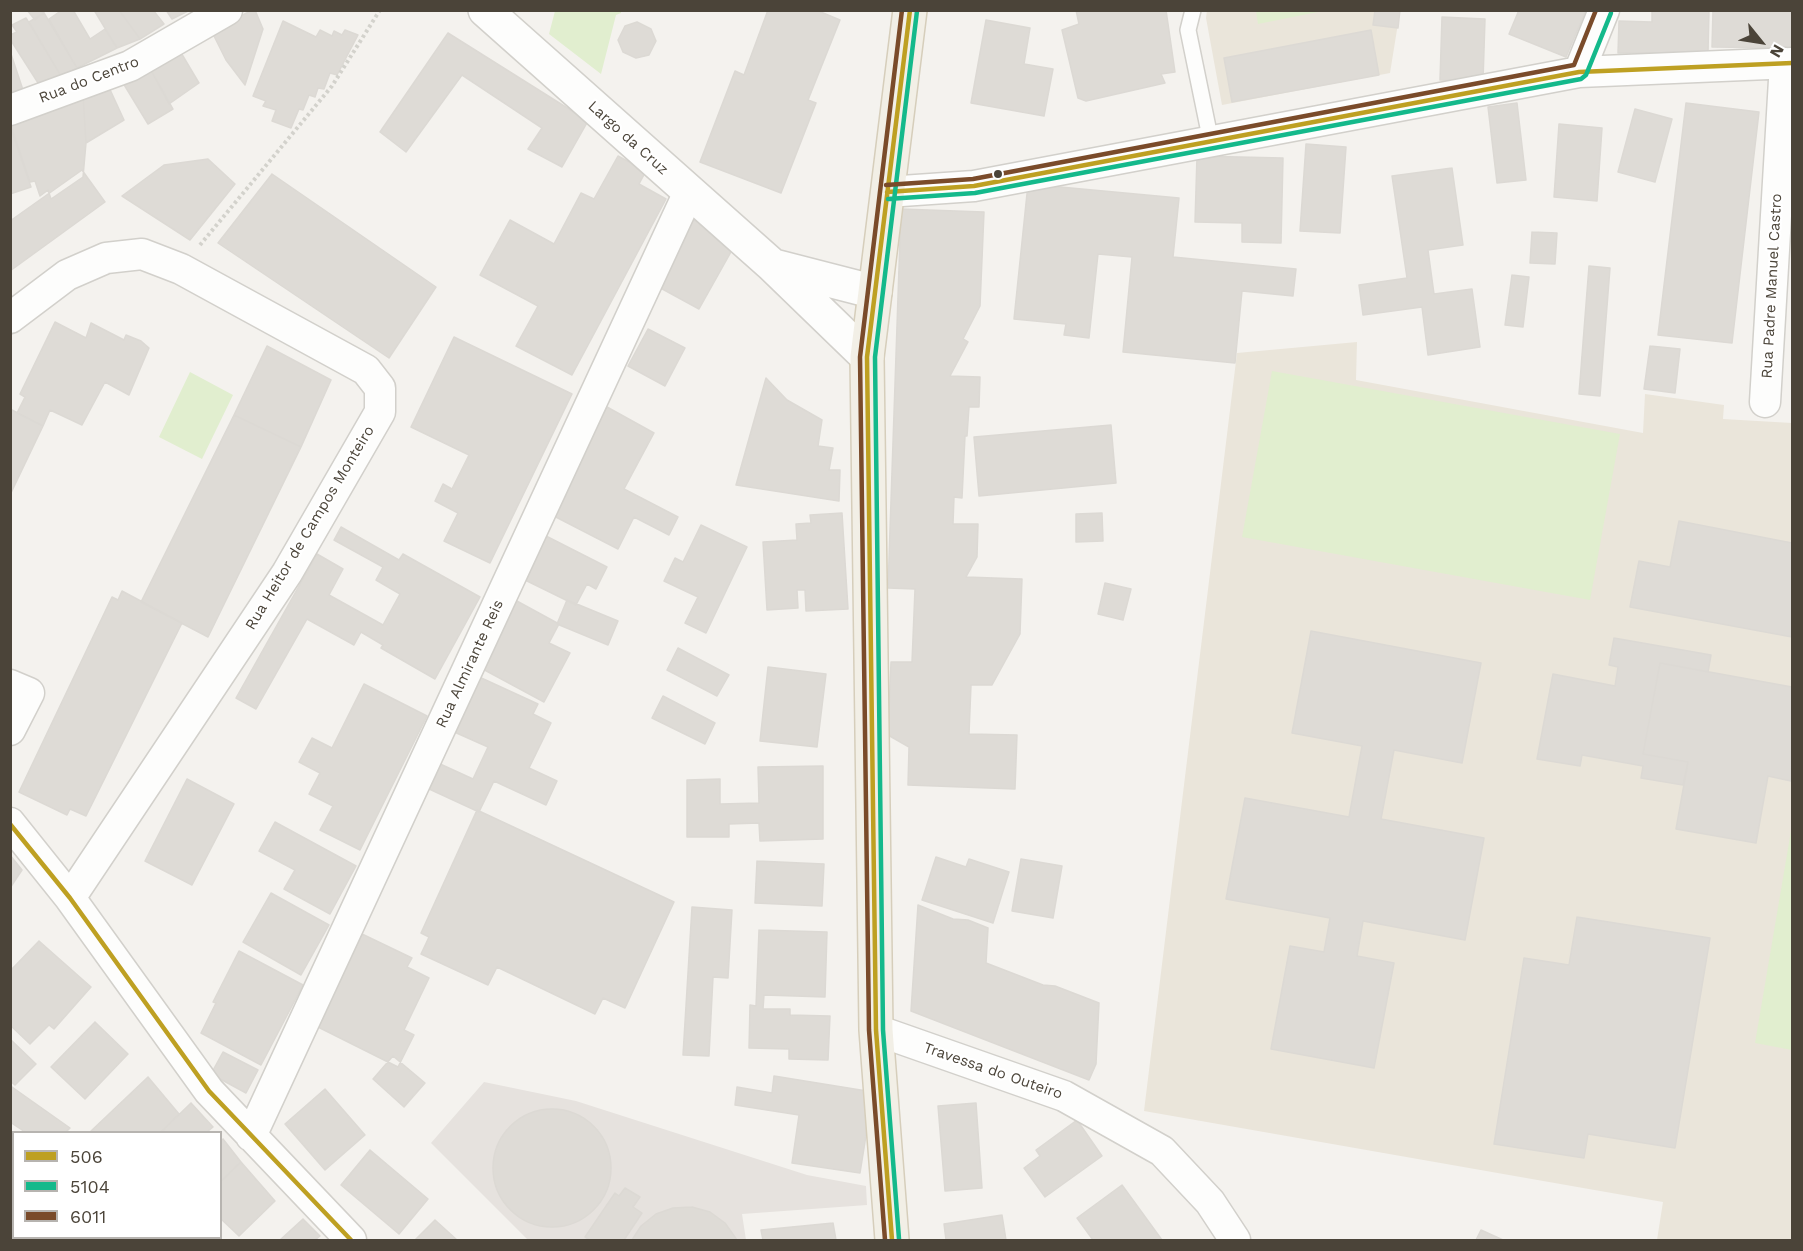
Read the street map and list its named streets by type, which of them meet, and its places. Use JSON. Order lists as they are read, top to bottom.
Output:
{
  "streets": {
    "street": [
      "Rua do Centro",
      "Largo da Cruz",
      "Rua Padre Manuel Castro",
      "Rua Heitor de Campos Monteiro",
      "Rua Almirante Reis",
      "Travessa do Outeiro"
    ]
  },
  "crossings": [
    ["Largo da Cruz", "Rua Almirante Reis"]
  ],
  "lines": ["transit line 506", "transit line 6011", "transit line 5104"],
  "legend": ["506", "5104", "6011"],
  "north": "bottom right"
}
